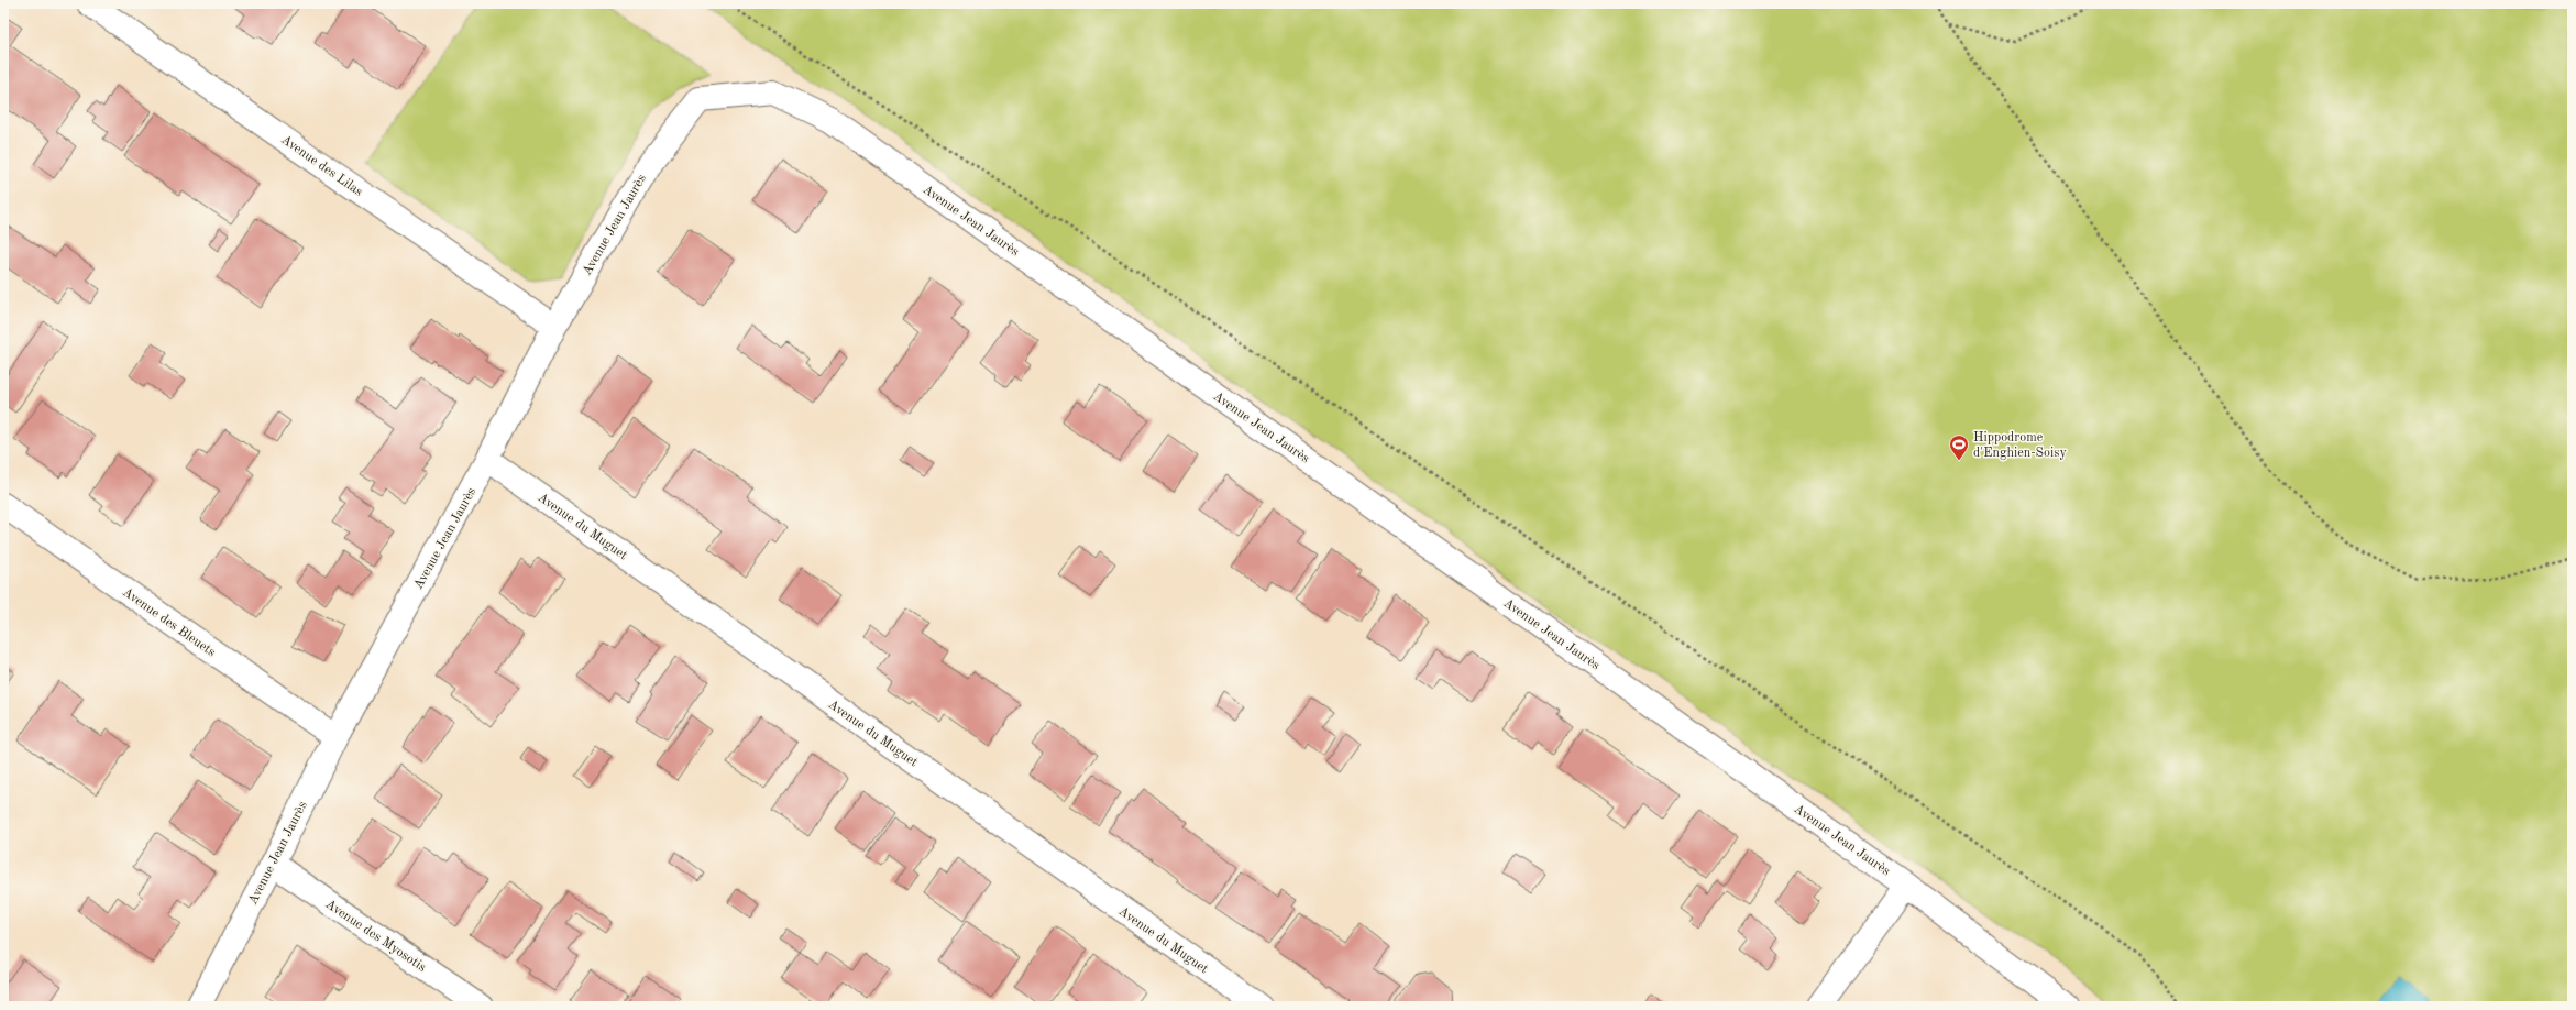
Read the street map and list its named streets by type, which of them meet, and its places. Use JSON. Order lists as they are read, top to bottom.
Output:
{
  "streets": {
    "street": [
      "Avenue des Lilas",
      "Avenue Jean Jaurès",
      "Avenue du Muguet",
      "Avenue des Bleuets",
      "Avenue des Myosotis"
    ]
  },
  "crossings": [
    ["Avenue des Lilas", "Avenue Jean Jaurès"],
    ["Avenue Jean Jaurès", "Avenue du Muguet"],
    ["Avenue Jean Jaurès", "Avenue des Bleuets"],
    ["Avenue Jean Jaurès", "Avenue des Myosotis"]
  ],
  "places": {
    "sports": ["Hippodrome d'Enghien-Soisy"]
  }
}
